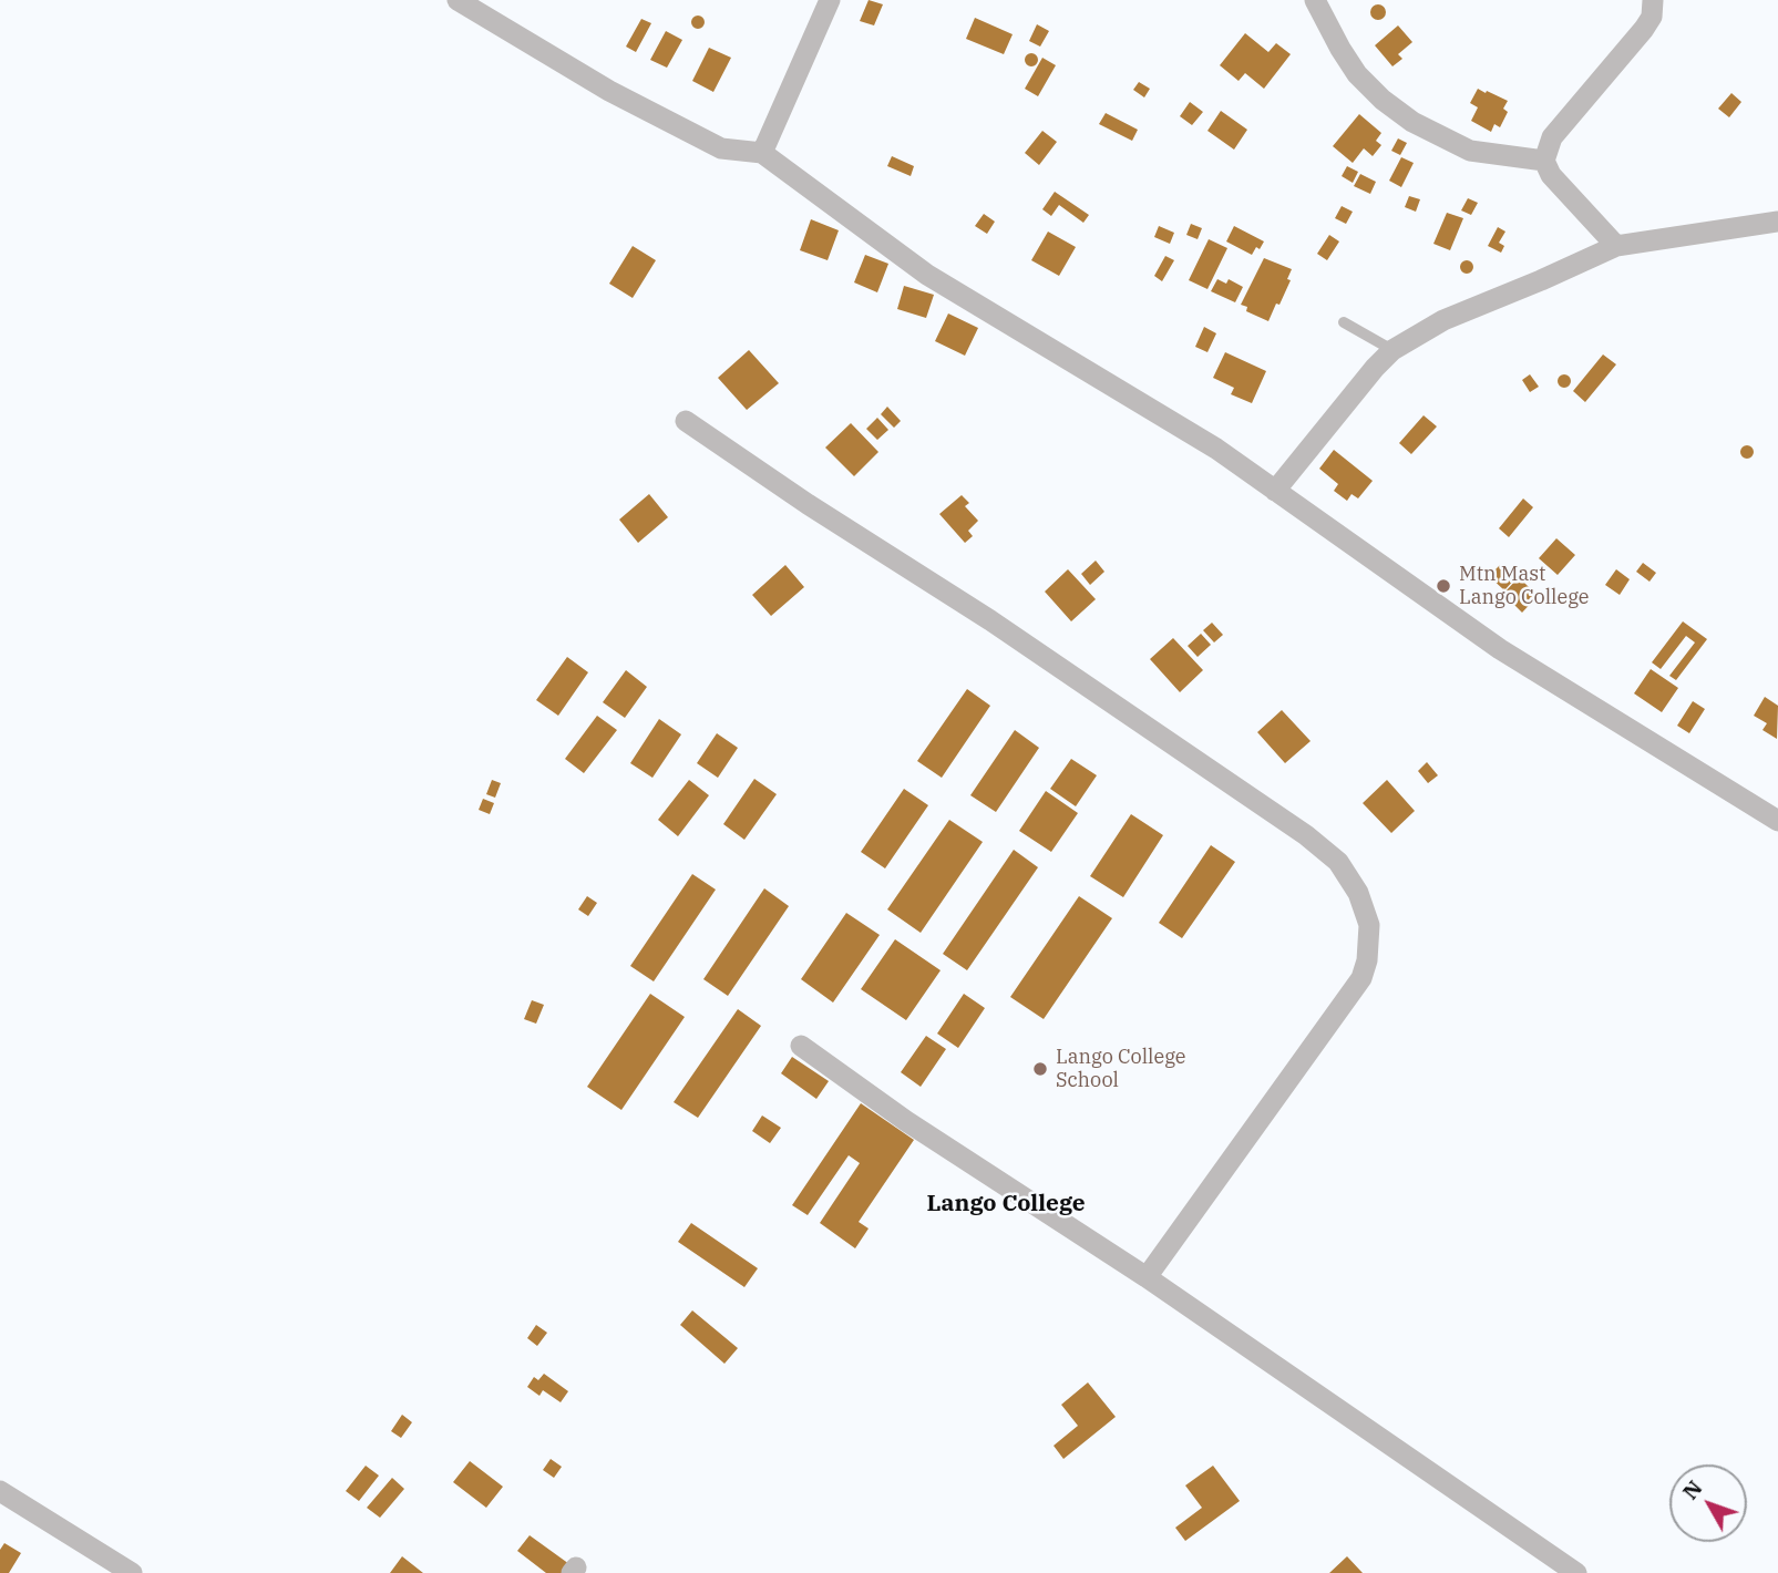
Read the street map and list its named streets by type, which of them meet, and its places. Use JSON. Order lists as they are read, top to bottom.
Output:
{
  "districts": ["Lango College"],
  "places": ["Mtn Mast Lango College", "Lango College School"],
  "north": "top left"
}
